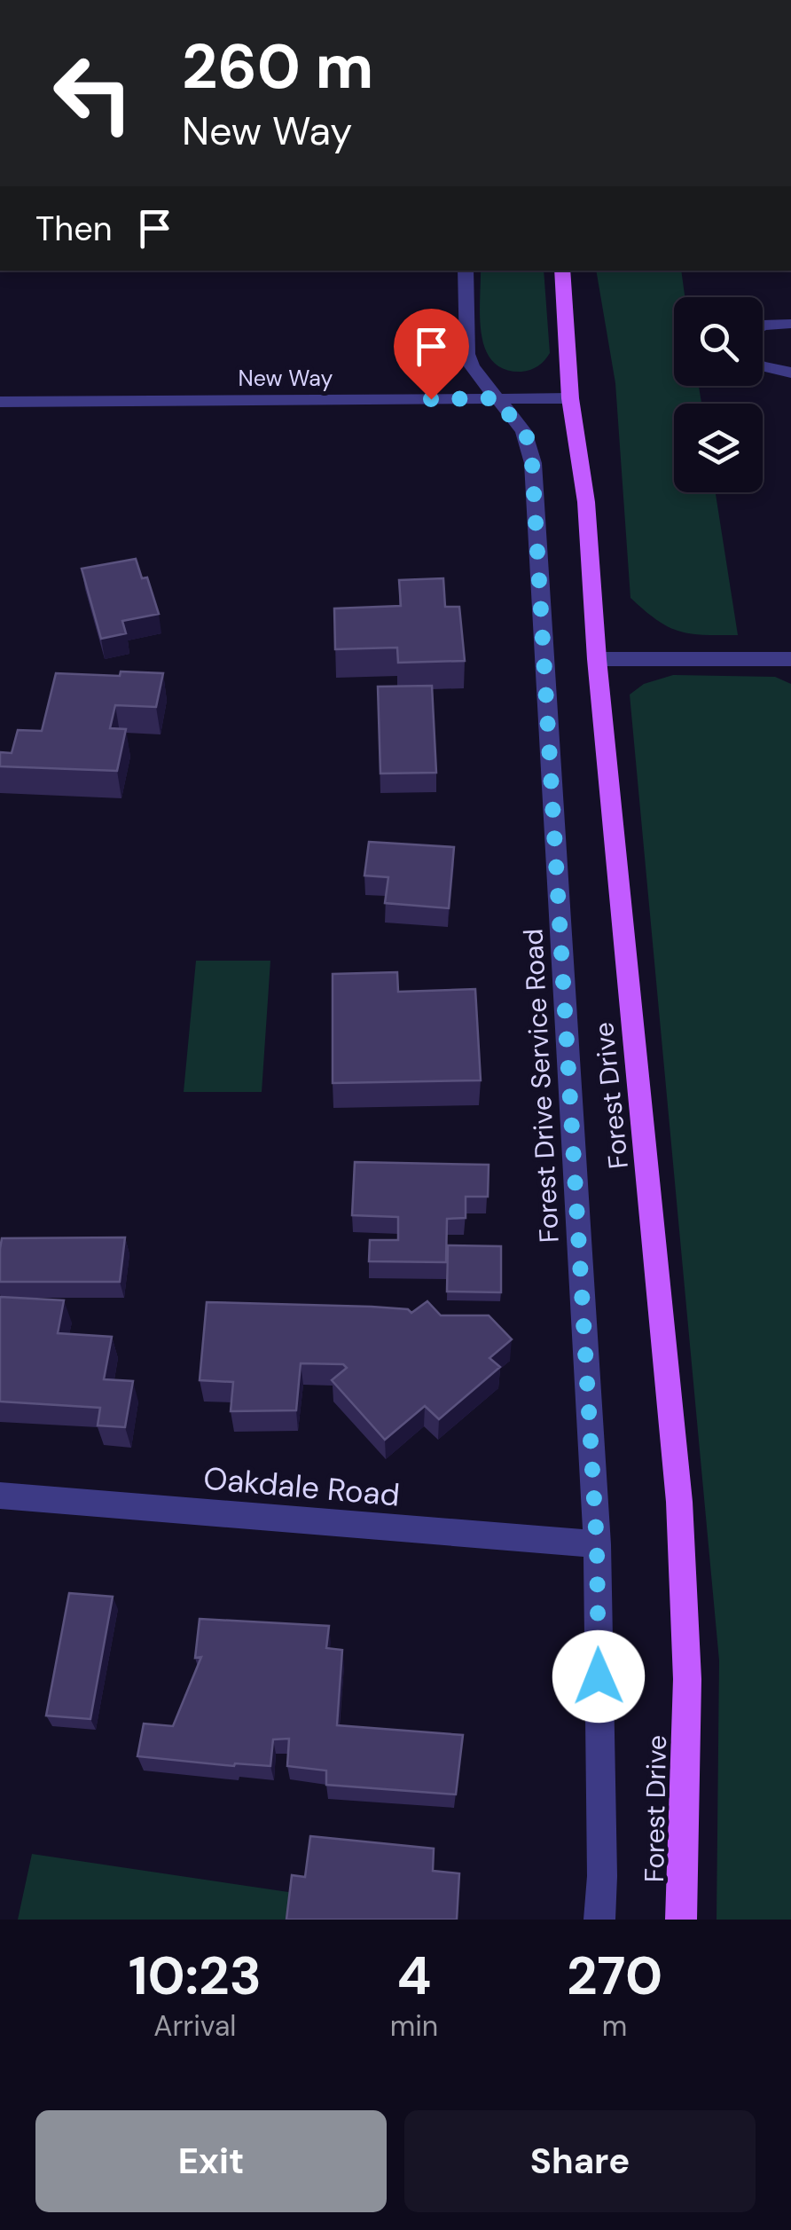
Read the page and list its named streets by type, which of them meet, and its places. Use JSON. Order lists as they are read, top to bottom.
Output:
{
  "streets": {
    "main road": ["Forest Drive"],
    "street": ["New Way", "Forest Drive Service Road", "Oakdale Road"]
  },
  "crossings": [
    ["New Way", "Forest Drive Service Road"],
    ["New Way", "Forest Drive"],
    ["Forest Drive Service Road", "Oakdale Road"]
  ],
  "page": {
    "turn": ["260 m", "New Way"],
    "then": "Then",
    "eta": [
      "10:23",
      "Arrival",
      "4",
      "min",
      "270",
      "m"
    ],
    "buttons": ["Exit", "Share"]
  }
}
